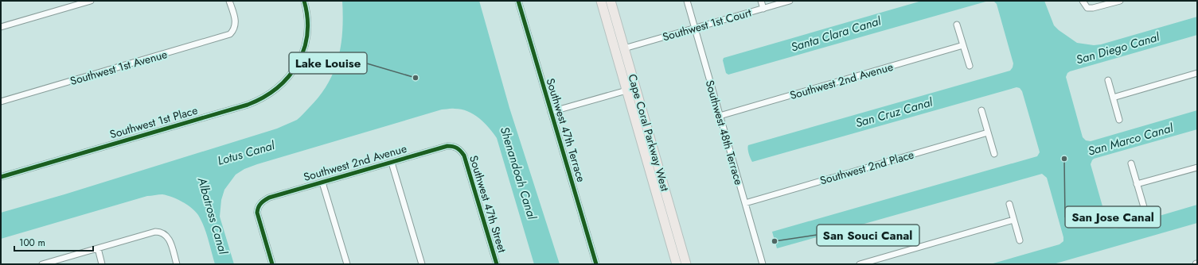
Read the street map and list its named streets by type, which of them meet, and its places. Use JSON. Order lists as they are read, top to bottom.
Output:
{
  "streets": {
    "main road": ["Cape Coral Parkway West"],
    "street": [
      "Southwest 1st Court",
      "Southwest 1st Avenue",
      "Southwest 2nd Avenue",
      "Southwest 1st Place",
      "Southwest 47th Terrace",
      "Southwest 48th Terrace",
      "Southwest 2nd Place",
      "Southwest 47th Street"
    ]
  },
  "crossings": [
    ["Southwest 1st Court", "Cape Coral Parkway West"],
    ["Southwest 1st Court", "Southwest 48th Terrace"],
    ["Southwest 2nd Avenue", "Southwest 48th Terrace"],
    ["Southwest 2nd Avenue", "Southwest 47th Street"],
    ["Southwest 48th Terrace", "Southwest 2nd Place"]
  ],
  "water": [
    "Santa Clara Canal",
    "San Diego Canal",
    "San Cruz Canal",
    "San Marco Canal",
    "Lotus Canal",
    "Shenandoah Canal",
    "Albatross Canal"
  ],
  "places": ["Lake Louise", "San Jose Canal", "San Souci Canal"],
  "scale_bar": "100 m"
}
